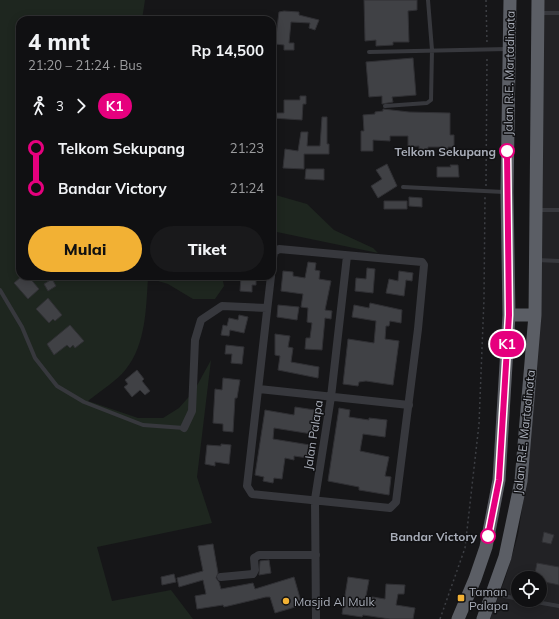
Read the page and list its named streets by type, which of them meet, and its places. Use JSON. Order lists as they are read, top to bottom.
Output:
{
  "streets": {
    "highway": ["Jalan R.E. Martadinata"],
    "street": ["Jalan Palapa"]
  },
  "places": {
    "other": ["Telkom Sekupang", "Bandar Victory", "Masjid Al Mulk"],
    "transit": ["Taman Palapa"]
  },
  "lines": ["bus line K1"],
  "page": {
    "on_map": "K1",
    "heading": ["4 mnt", "21:20 – 21:24 · Bus", "Rp 14,500"],
    "legs": ["3", "K1"],
    "list": [
      {
        "name": "Telkom Sekupang",
        "value": "21:23"
      },
      {
        "name": "Bandar Victory",
        "value": "21:24"
      }
    ],
    "buttons": ["Mulai", "Tiket"]
  }
}
